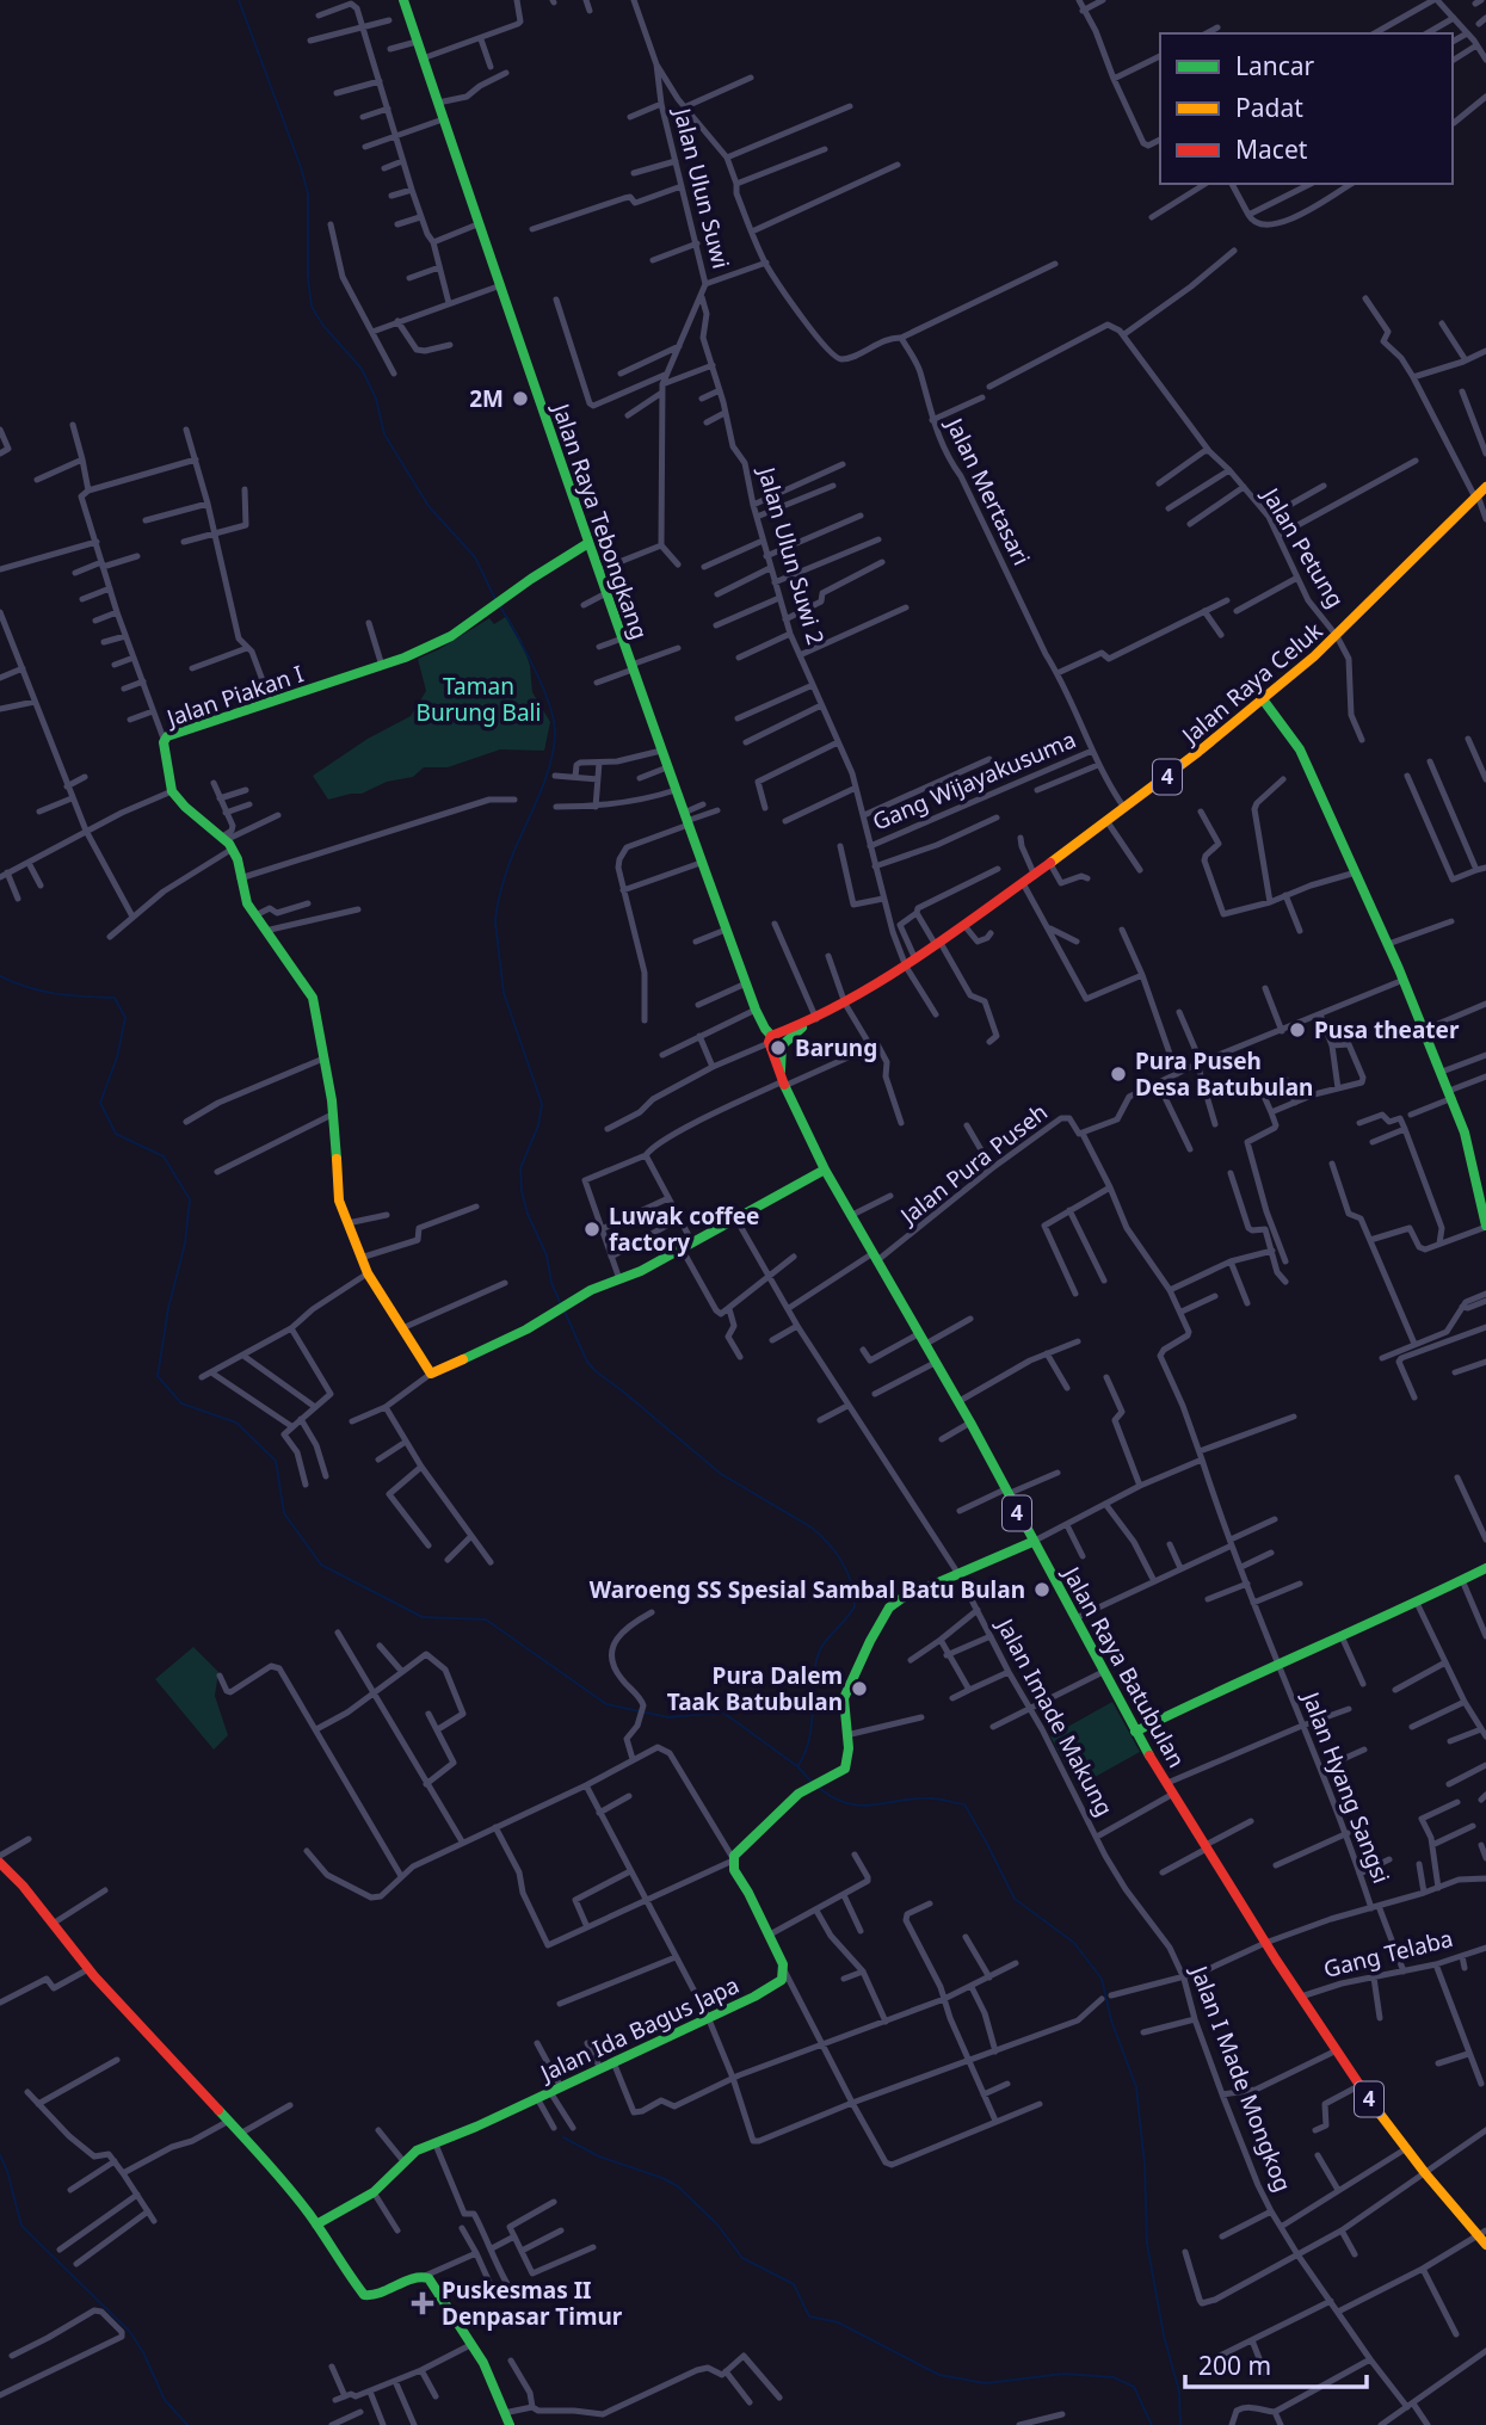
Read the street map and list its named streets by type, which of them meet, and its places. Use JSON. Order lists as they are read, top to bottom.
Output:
{
  "streets": {
    "main road": [
      "Jalan Raya Tebongkang",
      "Jalan Raya Celuk",
      "Jalan Piakan I",
      "4",
      "Jalan Raya Batubulan",
      "Jalan Ida Bagus Japa"
    ],
    "street": [
      "Jalan Ulun Suwi",
      "Jalan Mertasari",
      "Jalan Petung",
      "Jalan Ulun Suwi 2",
      "Gang Wijayakusuma",
      "Jalan Pura Puseh",
      "Jalan Imade Makung",
      "Jalan Hyang Sangsi",
      "Gang Telaba",
      "Jalan I Made Mongkog"
    ]
  },
  "crossings": [
    ["Jalan Ulun Suwi", "Jalan Ulun Suwi 2"],
    ["Jalan Mertasari", "Jalan Raya Celuk"],
    ["Jalan Mertasari", "Gang Wijayakusuma"],
    ["Jalan Raya Tebongkang", "Jalan Raya Celuk"],
    ["Jalan Raya Tebongkang", "Jalan Piakan I"],
    ["Jalan Raya Tebongkang", "Jalan Raya Batubulan"],
    ["Jalan Petung", "Jalan Raya Celuk"],
    ["Jalan Ulun Suwi 2", "Jalan Raya Celuk"],
    ["Jalan Ulun Suwi 2", "Gang Wijayakusuma"],
    ["Jalan Raya Celuk", "Jalan Raya Batubulan"],
    ["Jalan Pura Puseh", "Jalan Raya Batubulan"],
    ["Jalan Pura Puseh", "Jalan Imade Makung"],
    ["Jalan Raya Batubulan", "Gang Telaba"],
    ["Jalan Imade Makung", "Jalan I Made Mongkog"]
  ],
  "parks": ["Taman Burung Bali"],
  "places": {
    "other": [
      "2M",
      "Pusa theater",
      "Barung",
      "Pura Puseh Desa Batubulan",
      "Luwak coffee factory",
      "Waroeng SS Spesial Sambal Batu Bulan",
      "Pura Dalem Taak Batubulan"
    ],
    "health": ["Puskesmas II Denpasar Timur"]
  },
  "legend": ["Lancar", "Padat", "Macet"],
  "scale_bar": "200 m"
}
